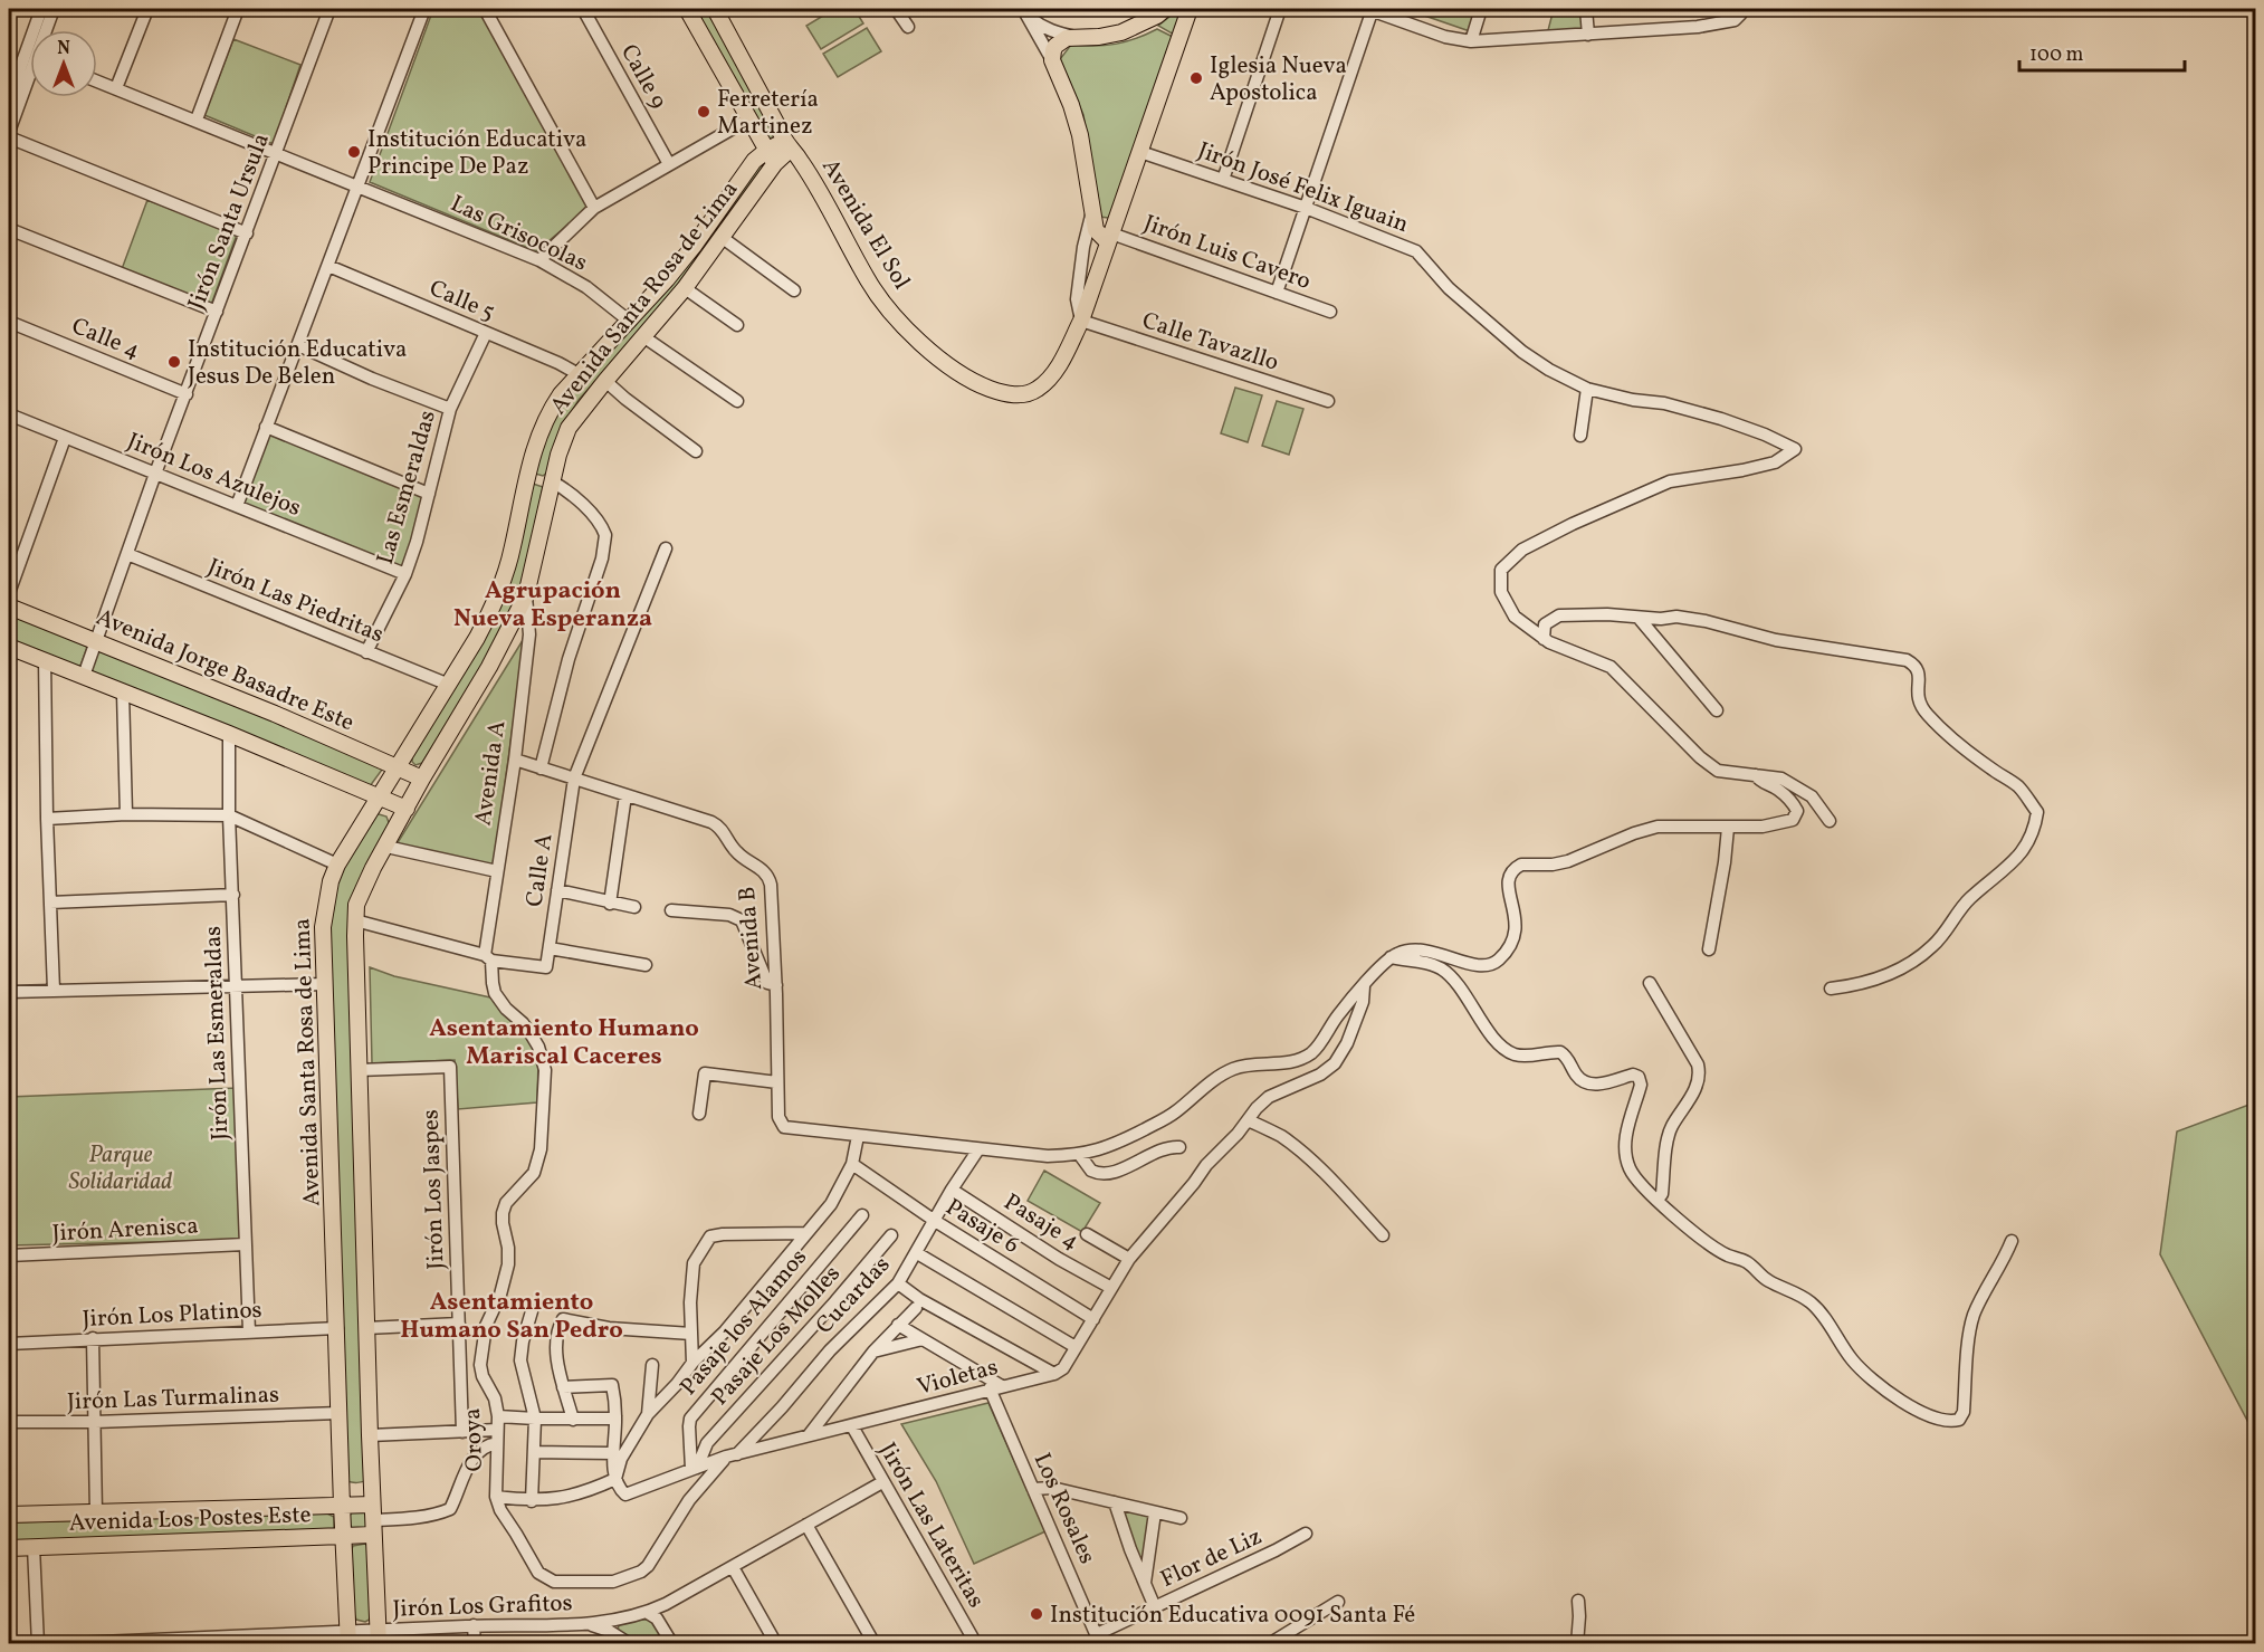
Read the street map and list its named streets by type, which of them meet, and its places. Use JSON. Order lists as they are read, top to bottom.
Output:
{
  "streets": {
    "main road": [
      "Avenida El Sol",
      "Avenida Santa Rosa de Lima",
      "Avenida Jorge Basadre Este",
      "Avenida Los Postes Este"
    ],
    "street": [
      "Calle 9",
      "Jirón José Felix Iguain",
      "Jirón Santa Ursula",
      "Las Grisocolas",
      "Jirón Luis Cavero",
      "Calle 5",
      "Calle 4",
      "Calle Tavazllo",
      "Jirón Los Azulejos",
      "Las Esmeraldas",
      "Jirón Las Piedritas",
      "Avenida A",
      "Calle A",
      "Avenida B",
      "Jirón Las Esmeraldas",
      "Jirón Los Jaspes",
      "Pasaje 4",
      "Pasaje 6",
      "Jirón Arenisca",
      "Cucardas",
      "Jirón Los Platinos",
      "Pasaje los Alamos",
      "Pasaje Los Molles",
      "Violetas",
      "Jirón Las Turmalinas",
      "Oroya",
      "Los Rosales",
      "Jirón Las Lateritas",
      "Flor de Liz",
      "Jirón Los Grafitos"
    ]
  },
  "crossings": [
    ["Jirón Santa Ursula", "Las Grisocolas"],
    ["Jirón Santa Ursula", "Calle 4"],
    ["Jirón Santa Ursula", "Jirón Los Azulejos"],
    ["Jirón Santa Ursula", "Jirón Las Piedritas"],
    ["Jirón Santa Ursula", "Avenida Jorge Basadre Este"],
    ["Avenida El Sol", "Avenida Santa Rosa de Lima"],
    ["Avenida El Sol", "Calle Tavazllo"],
    ["Las Grisocolas", "Avenida Santa Rosa de Lima"],
    ["Avenida Santa Rosa de Lima", "Calle 5"],
    ["Avenida Santa Rosa de Lima", "Jirón Las Piedritas"],
    ["Avenida Santa Rosa de Lima", "Avenida Jorge Basadre Este"],
    ["Avenida Santa Rosa de Lima", "Avenida A"],
    ["Avenida Santa Rosa de Lima", "Jirón Los Jaspes"],
    ["Avenida Santa Rosa de Lima", "Jirón Los Platinos"],
    ["Avenida Santa Rosa de Lima", "Jirón Las Turmalinas"],
    ["Avenida Santa Rosa de Lima", "Avenida Los Postes Este"],
    ["Avenida Santa Rosa de Lima", "Jirón Los Grafitos"],
    ["Calle 5", "Las Esmeraldas"],
    ["Jirón Los Azulejos", "Las Esmeraldas"],
    ["Las Esmeraldas", "Jirón Las Piedritas"],
    ["Avenida A", "Calle A"],
    ["Avenida A", "Avenida B"],
    ["Avenida A", "Oroya"],
    ["Calle A", "Avenida B"],
    ["Calle A", "Oroya"],
    ["Jirón Las Esmeraldas", "Jirón Arenisca"],
    ["Jirón Las Esmeraldas", "Jirón Los Platinos"],
    ["Pasaje 4", "Cucardas"],
    ["Pasaje 6", "Cucardas"],
    ["Cucardas", "Violetas"],
    ["Cucardas", "Oroya"],
    ["Pasaje los Alamos", "Pasaje Los Molles"],
    ["Pasaje los Alamos", "Violetas"],
    ["Pasaje Los Molles", "Violetas"],
    ["Violetas", "Oroya"],
    ["Violetas", "Los Rosales"],
    ["Violetas", "Jirón Las Lateritas"],
    ["Los Rosales", "Flor de Liz"],
    ["Jirón Las Lateritas", "Jirón Los Grafitos"]
  ],
  "districts": ["Agrupación Nueva Esperanza", "Asentamiento Humano Mariscal Caceres", "Asentamiento Humano San Pedro"],
  "parks": ["Parque Solidaridad"],
  "places": [
    "Iglesia Nueva Apostolica",
    "Ferretería Martinez",
    "Institución Educativa Principe De Paz",
    "Institución Educativa Jesus De Belen",
    "Institución Educativa 0091 Santa Fé"
  ],
  "scale_bar": "100 m",
  "north": "top"
}
